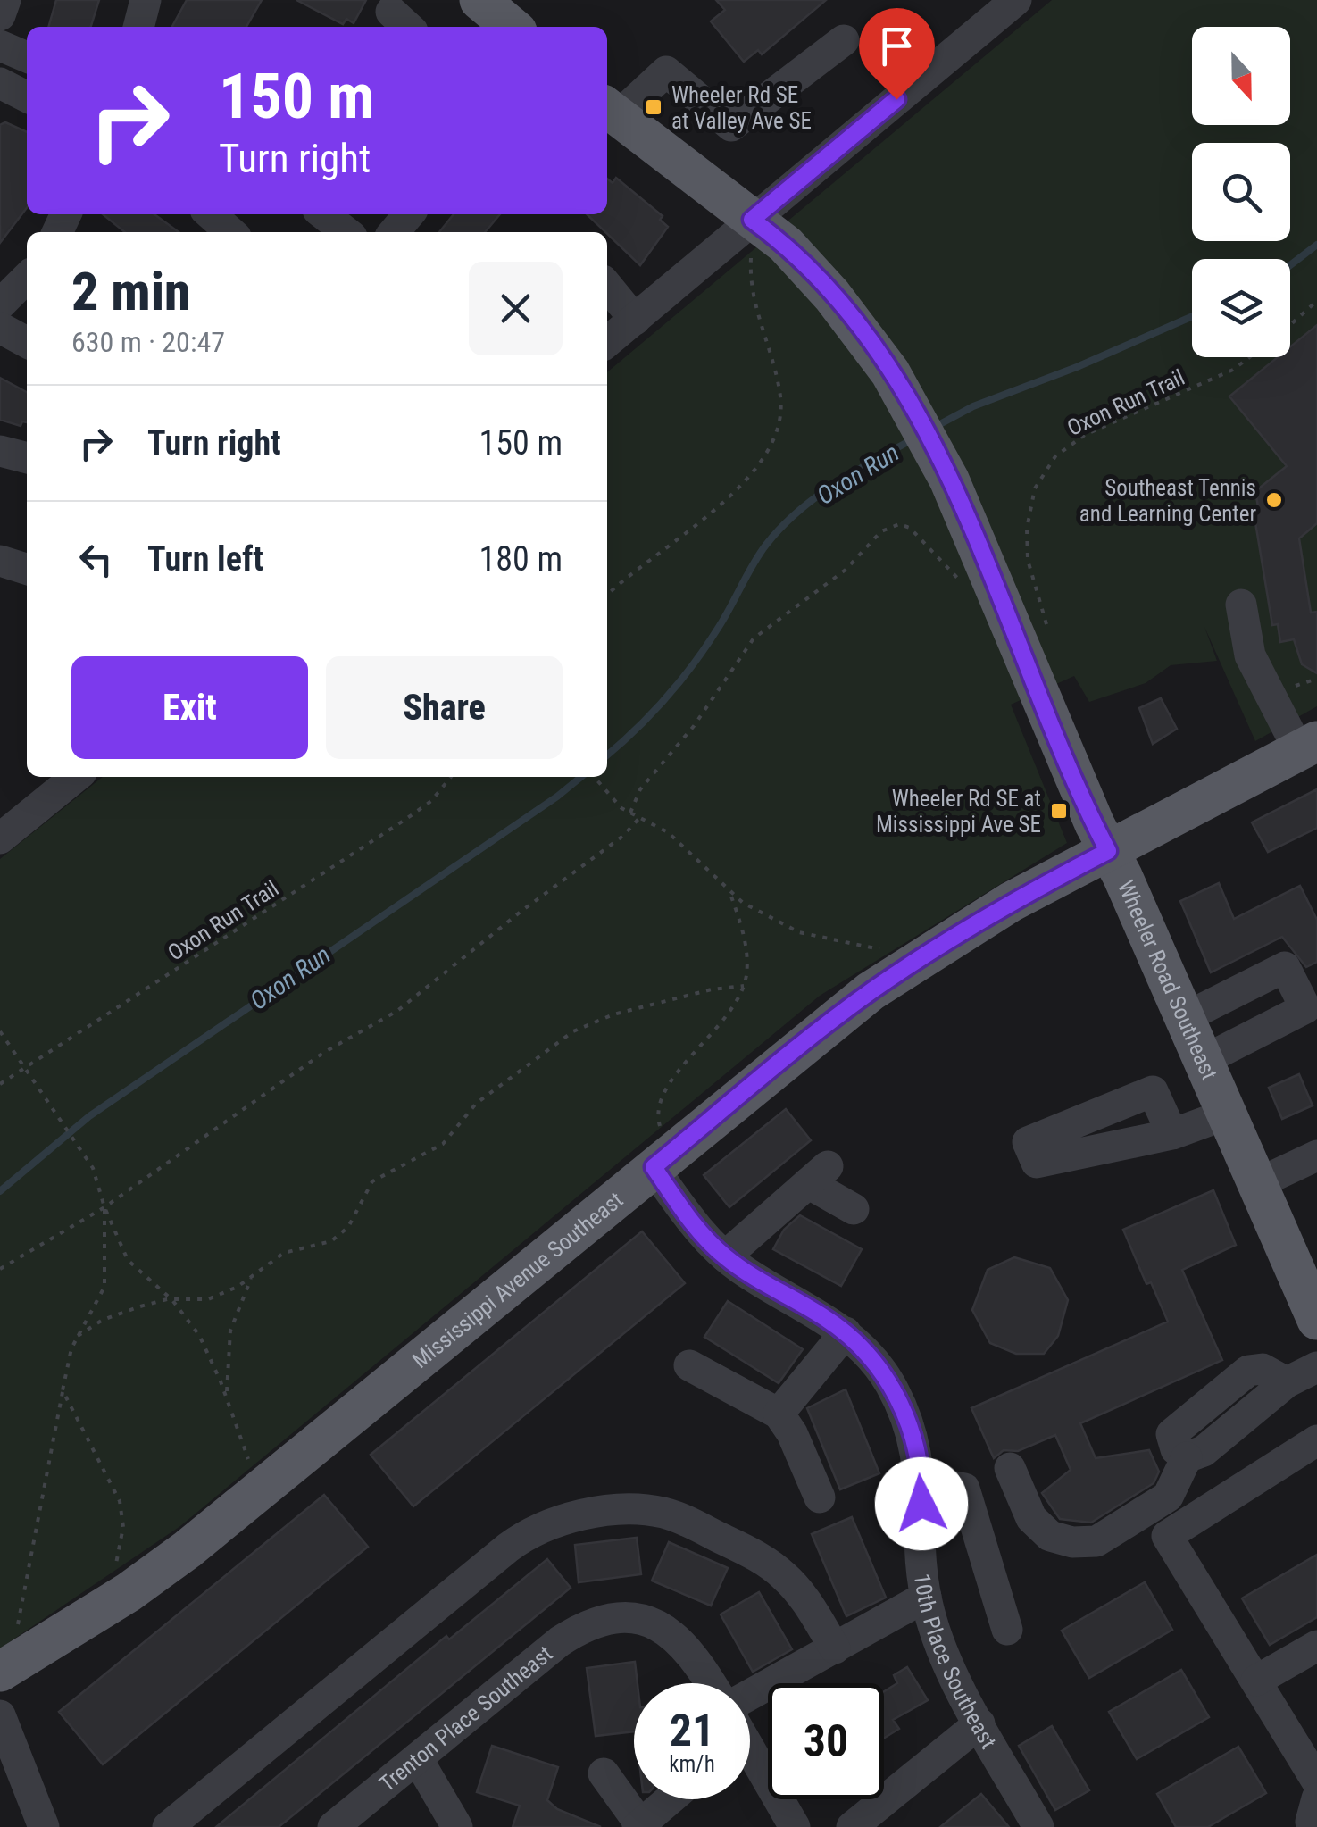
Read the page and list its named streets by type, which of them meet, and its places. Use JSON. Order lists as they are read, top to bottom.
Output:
{
  "streets": {
    "main road": ["Wheeler Road Southeast", "Mississippi Avenue Southeast"],
    "street": ["10th Place Southeast", "Trenton Place Southeast"],
    "path": ["Oxon Run Trail"]
  },
  "crossings": [
    ["Wheeler Road Southeast", "Mississippi Avenue Southeast"],
    ["Mississippi Avenue Southeast", "10th Place Southeast"]
  ],
  "water": ["Oxon Run"],
  "places": {
    "transit": ["Wheeler Rd SE at Valley Ave SE", "Wheeler Rd SE at Mississippi Ave SE"],
    "other": ["Southeast Tennis and Learning Center"]
  },
  "north": "bottom",
  "page": {
    "turn": ["150 m", "Turn right"],
    "heading": ["2 min", "630 m · 20:47"],
    "list": [
      {
        "name": "Turn right",
        "value": "150 m"
      },
      {
        "name": "Turn left",
        "value": "180 m"
      }
    ],
    "buttons": ["Exit", "Share"],
    "speed": "21 km/h",
    "limit": "30"
  }
}
